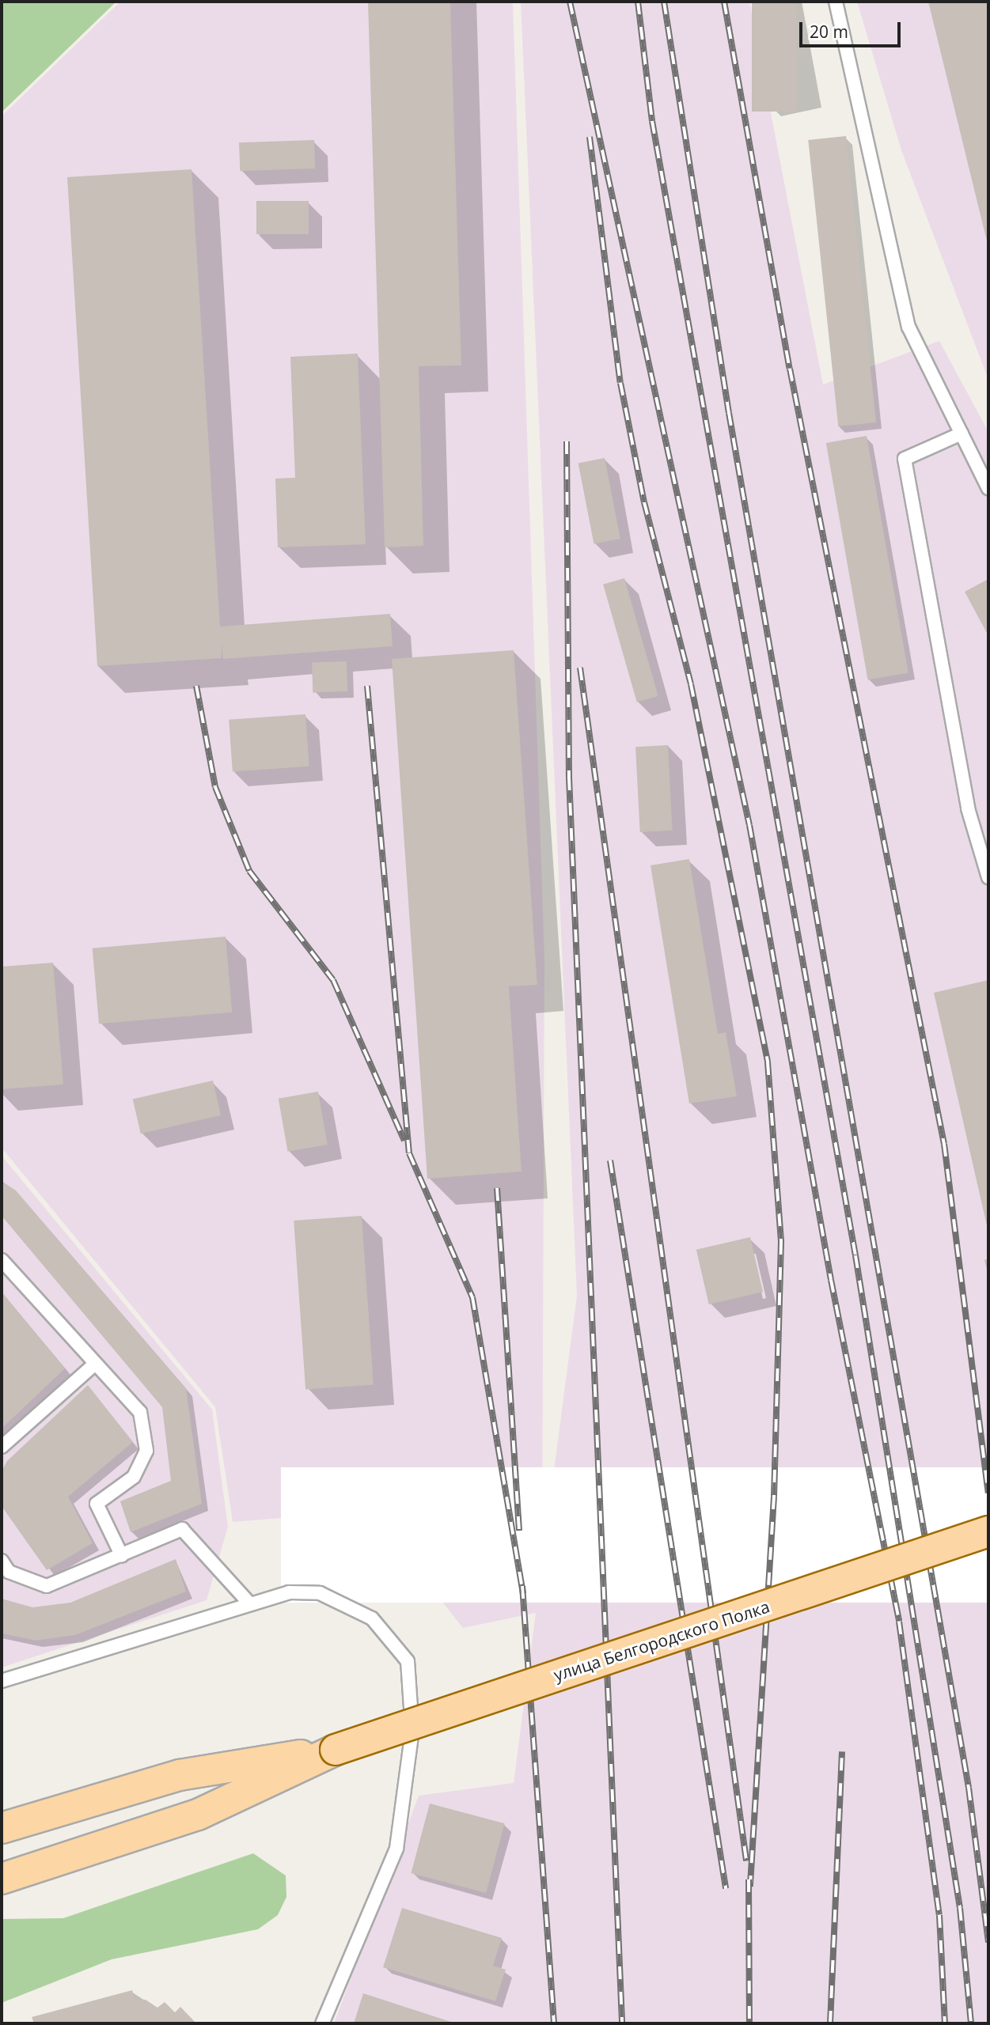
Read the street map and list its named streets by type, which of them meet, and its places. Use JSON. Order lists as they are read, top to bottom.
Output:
{
  "streets": {
    "main road": ["улица Белгородского Полка"]
  },
  "scale_bar": "20 m"
}
